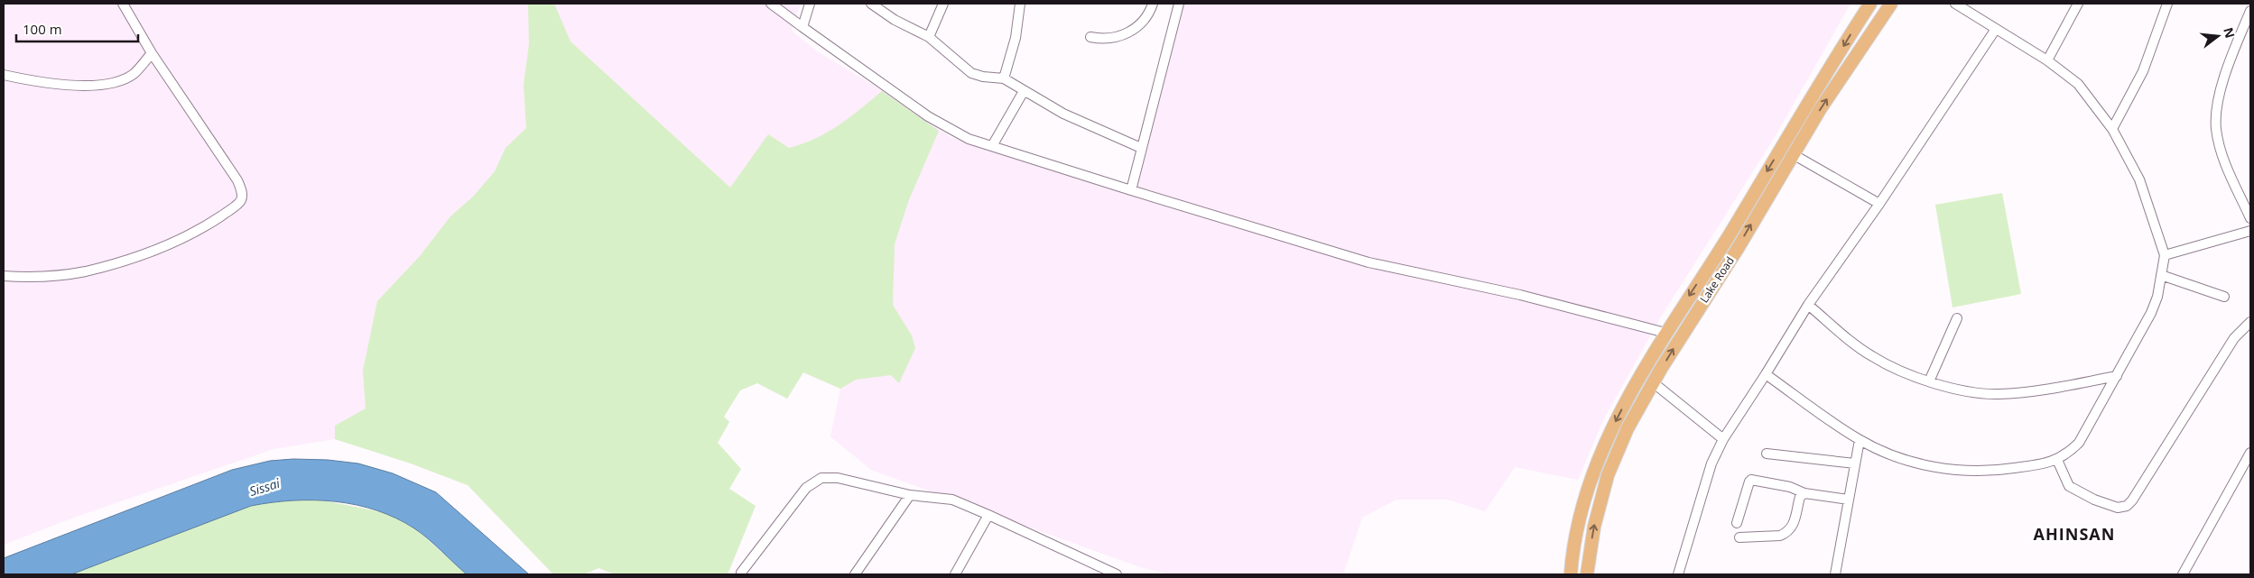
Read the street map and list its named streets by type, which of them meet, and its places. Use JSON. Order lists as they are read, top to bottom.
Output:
{
  "streets": {
    "main road": ["Lake Road"]
  },
  "districts": ["AHINSAN"],
  "water": ["Sissai"],
  "scale_bar": "100 m",
  "north": "right"
}
